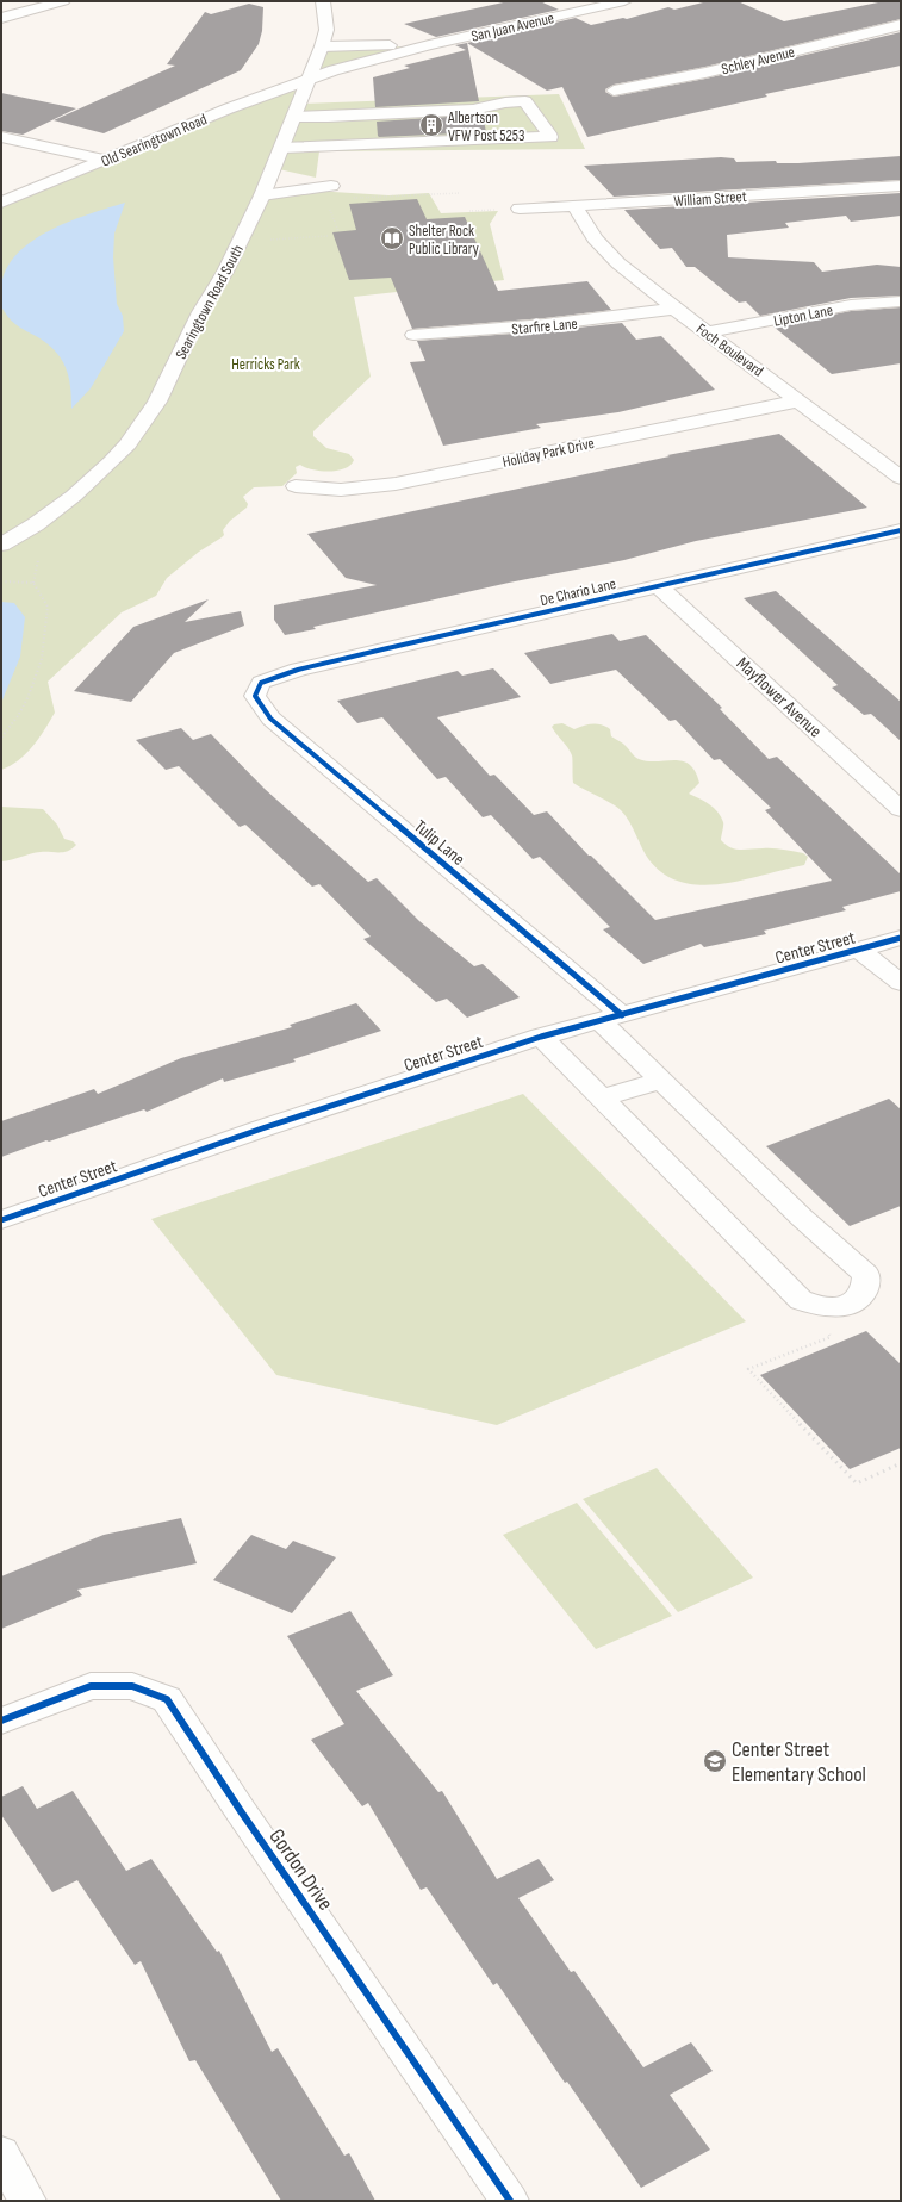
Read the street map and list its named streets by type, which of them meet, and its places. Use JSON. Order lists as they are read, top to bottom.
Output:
{
  "streets": {
    "street": [
      "San Juan Avenue",
      "Schley Avenue",
      "Old Searingtown Road",
      "William Street",
      "Searingtown Road South",
      "Lipton Lane",
      "Starfire Lane",
      "Foch Boulevard",
      "Holiday Park Drive",
      "De Chario Lane",
      "Mayflower Avenue",
      "Tulip Lane",
      "Center Street",
      "Gordon Drive"
    ]
  },
  "crossings": [
    ["San Juan Avenue", "Old Searingtown Road"],
    ["San Juan Avenue", "Searingtown Road South"],
    ["Old Searingtown Road", "Searingtown Road South"],
    ["William Street", "Foch Boulevard"],
    ["Lipton Lane", "Foch Boulevard"],
    ["Starfire Lane", "Foch Boulevard"],
    ["Foch Boulevard", "Holiday Park Drive"],
    ["De Chario Lane", "Mayflower Avenue"],
    ["De Chario Lane", "Tulip Lane"],
    ["Tulip Lane", "Center Street"]
  ],
  "parks": ["Herricks Park"],
  "places": {
    "building": ["Albertson VFW Post 5253"],
    "library": ["Shelter Rock Public Library"],
    "school or university": ["Center Street Elementary School"]
  }
}
